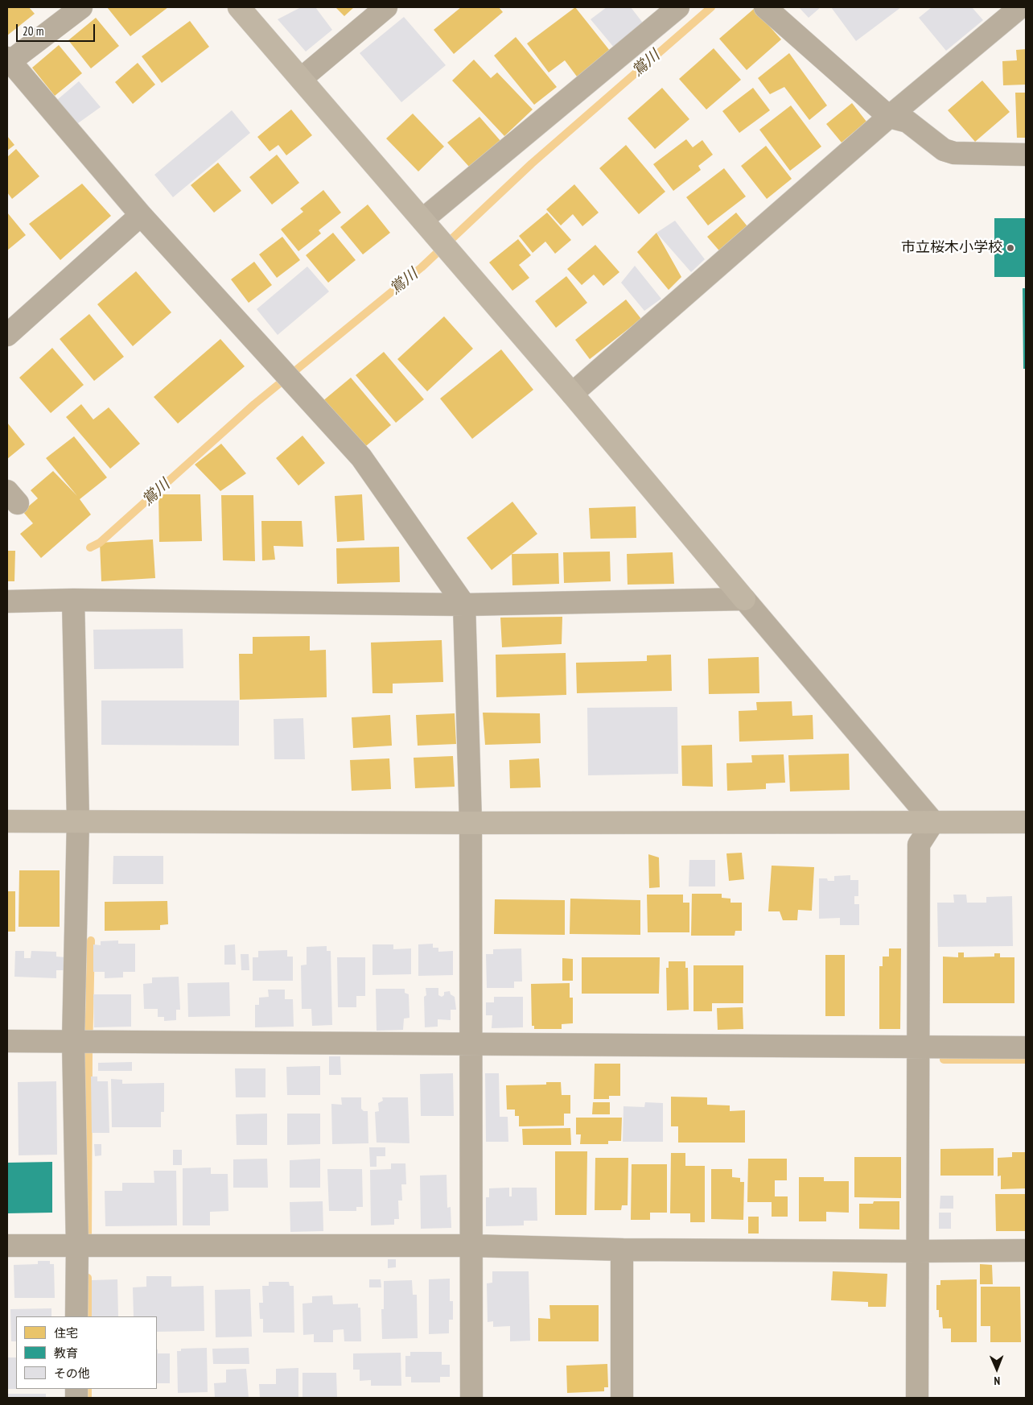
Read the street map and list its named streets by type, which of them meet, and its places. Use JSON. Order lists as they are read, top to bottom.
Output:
{
  "water": ["鴬川"],
  "places": ["市立桜木小学校"],
  "legend": ["住宅", "教育", "その他"],
  "scale_bar": "20 m",
  "north": "bottom"
}
